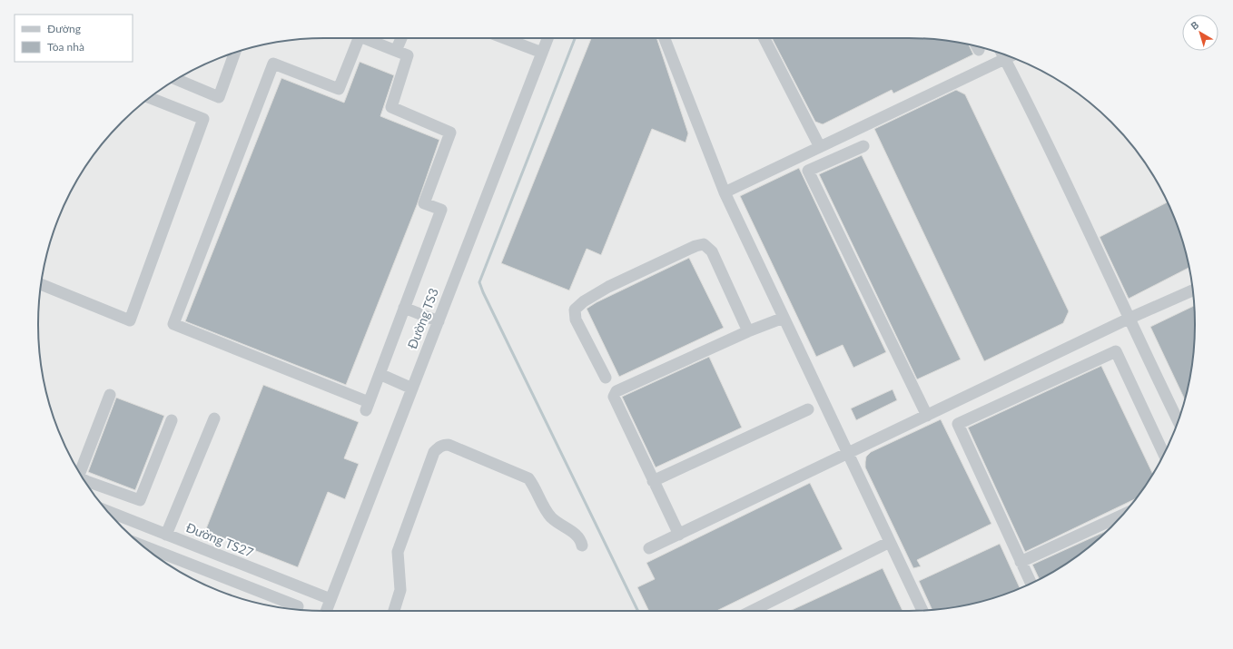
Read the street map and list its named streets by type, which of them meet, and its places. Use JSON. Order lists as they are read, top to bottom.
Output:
{
  "streets": {
    "street": ["Đường TS3", "Đường TS27"]
  },
  "crossings": [
    ["Đường TS3", "Đường TS27"]
  ],
  "legend": ["Đường", "Tòa nhà"],
  "north": "top left"
}
